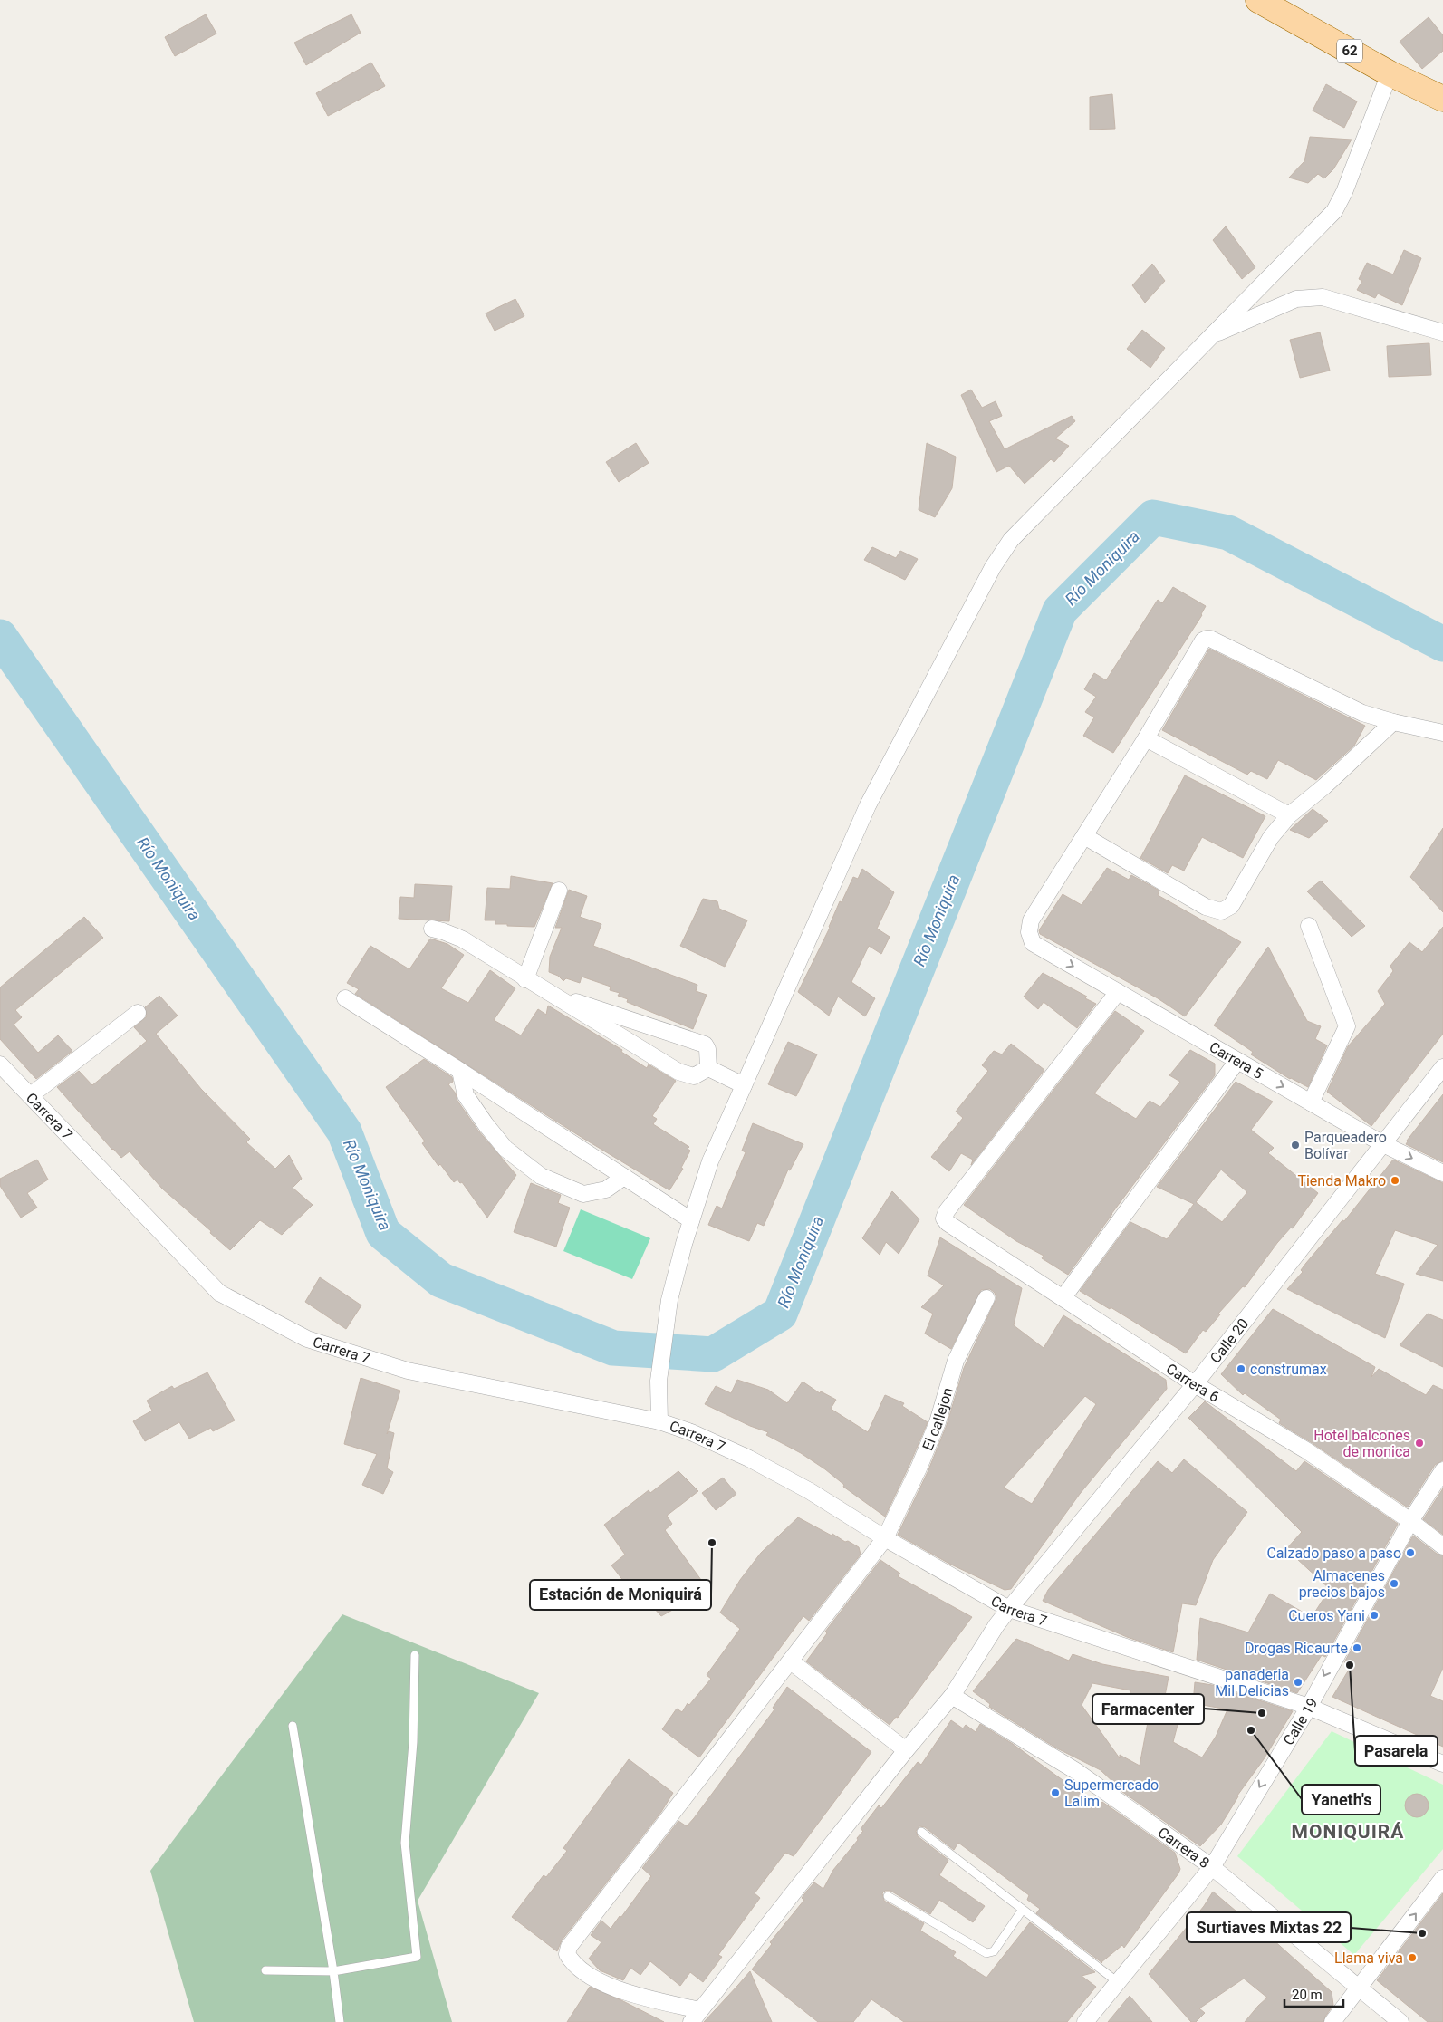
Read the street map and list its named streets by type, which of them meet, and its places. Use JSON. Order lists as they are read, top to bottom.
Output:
{
  "streets": {
    "main road": ["62"],
    "street": [
      "Carrera 5",
      "Carrera 7",
      "Calle 20",
      "Carrera 6",
      "El callejon",
      "Calle 19",
      "Carrera 8"
    ]
  },
  "crossings": [
    ["Carrera 5", "Calle 20"],
    ["Carrera 5", "Carrera 6"],
    ["Carrera 7", "Calle 20"],
    ["Carrera 7", "El callejon"],
    ["Carrera 7", "Calle 19"],
    ["Calle 20", "Carrera 6"],
    ["Calle 20", "El callejon"],
    ["Calle 20", "Carrera 8"],
    ["Carrera 6", "Calle 19"],
    ["Calle 19", "Carrera 8"]
  ],
  "one_way": ["Calle 19"],
  "districts": ["MONIQUIRÁ"],
  "water": ["Río Moniquira"],
  "places": [
    "Parqueadero Bolívar",
    "Tienda Makro",
    "construmax",
    "Hotel balcones de monica",
    "Estación de Moniquirá",
    "Calzado paso a paso",
    "Almacenes precios bajos",
    "Cueros Yani",
    "Drogas Ricaurte",
    "Pasarela",
    "panaderia Mil Delicias",
    "Farmacenter",
    "Yaneth's",
    "Supermercado Lalim",
    "Surtiaves Mixtas 22",
    "Llama viva"
  ],
  "scale_bar": "20 m"
}
